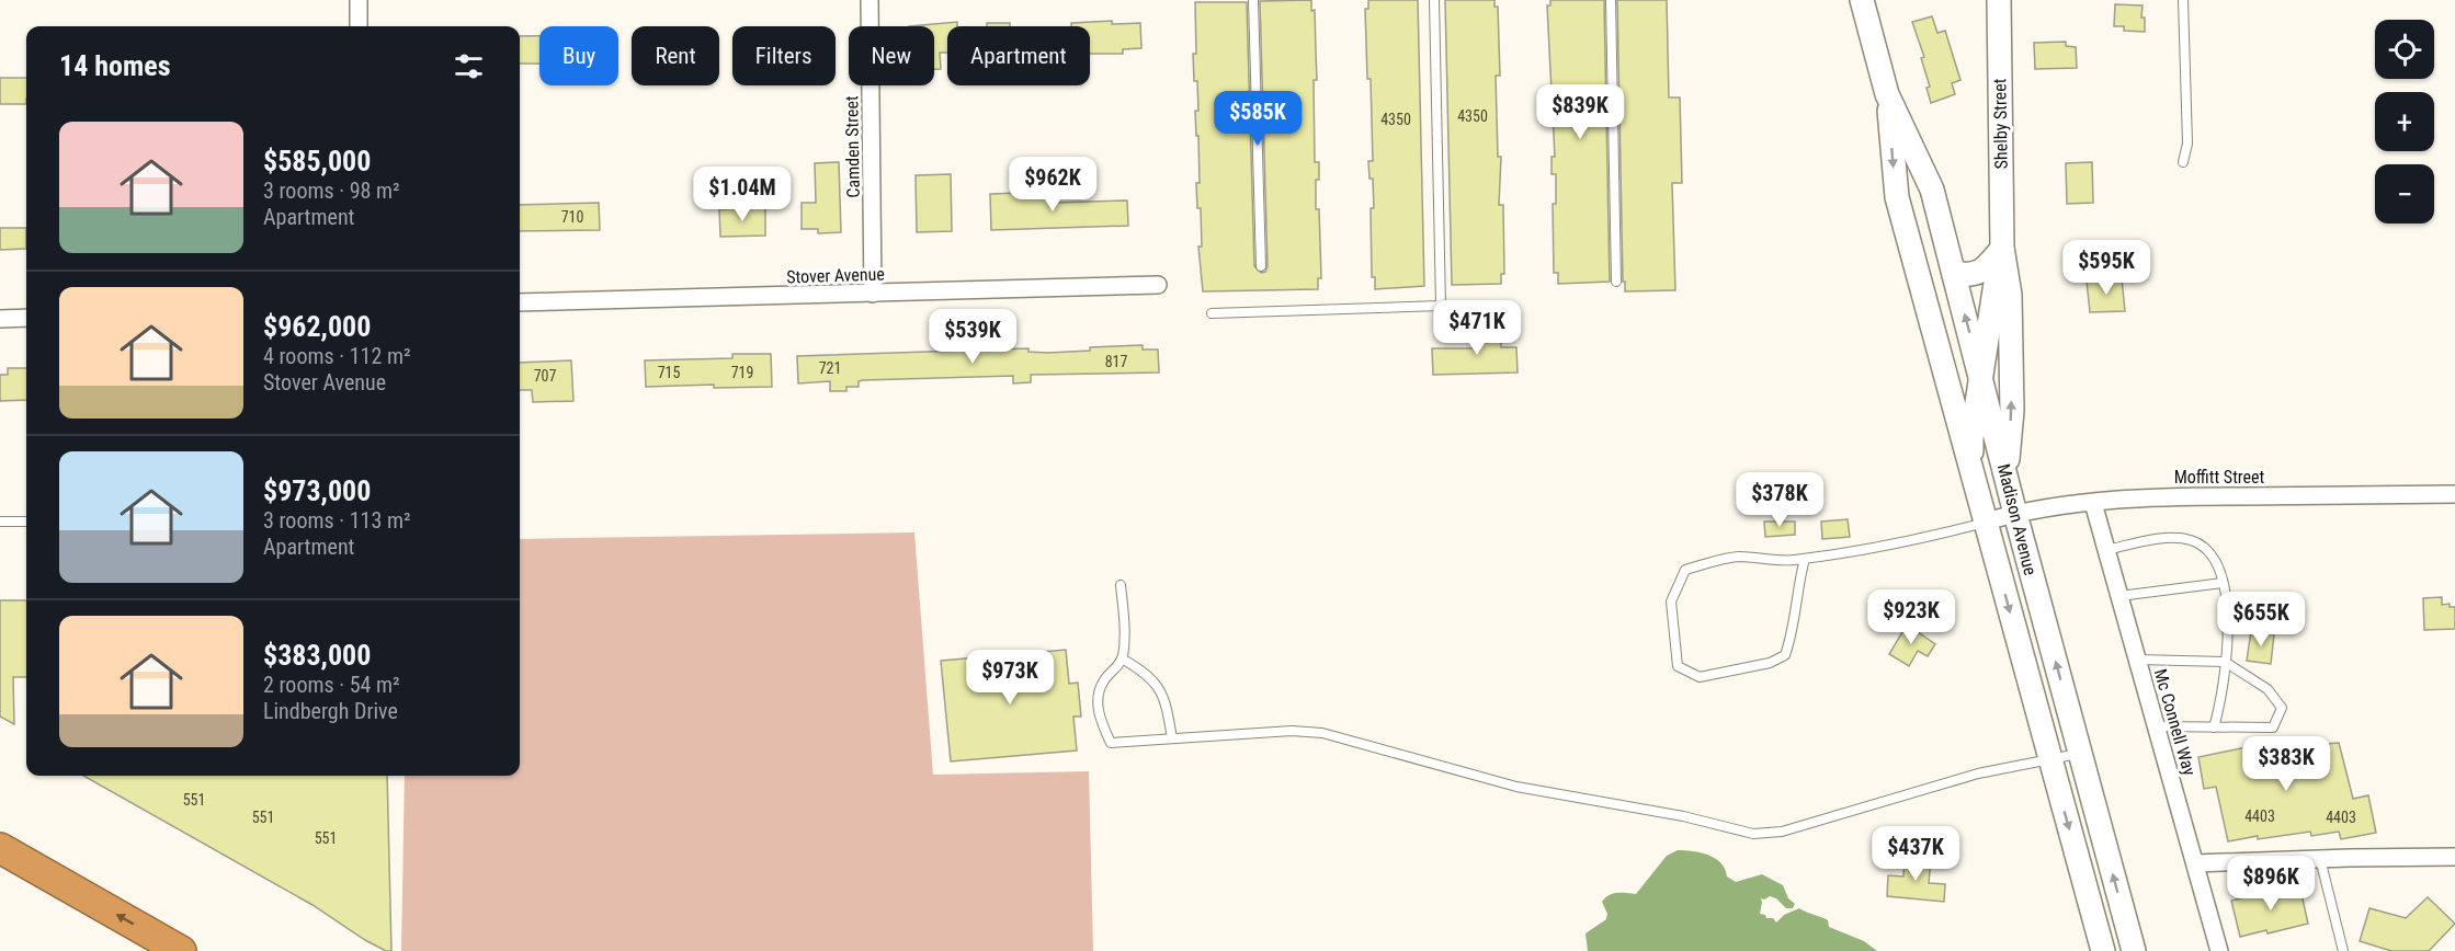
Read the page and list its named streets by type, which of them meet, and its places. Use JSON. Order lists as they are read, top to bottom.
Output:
{
  "streets": {
    "main road": ["Shelby Street", "Madison Avenue"],
    "street": [
      "Camden Street",
      "Stover Avenue",
      "Moffitt Street",
      "Mc Connell Way"
    ]
  },
  "crossings": [
    ["Shelby Street", "Madison Avenue"],
    ["Camden Street", "Stover Avenue"],
    ["Moffitt Street", "Madison Avenue"],
    ["Moffitt Street", "Mc Connell Way"]
  ],
  "house_numbers": [
    "4350",
    "4350",
    "710",
    "817",
    "721",
    "715",
    "719",
    "707",
    "551",
    "4403",
    "551",
    "4403",
    "551"
  ],
  "page": {
    "map_buttons": ["+", "−"],
    "chip": [
      "Buy",
      "Rent",
      "Filters",
      "New",
      "Apartment"
    ],
    "heading": "14 homes",
    "price": [
      "$839K",
      "$585K",
      "$962K",
      "$1.04M",
      "$595K",
      "$471K",
      "$539K",
      "$378K",
      "$923K",
      "$655K",
      "$973K",
      "$383K",
      "$437K",
      "$896K"
    ],
    "list": [
      {
        "name": "$585,000",
        "note": "3 rooms · 98 m² · Apartment"
      },
      {
        "name": "$962,000",
        "note": "4 rooms · 112 m² · Stover Avenue"
      },
      {
        "name": "$973,000",
        "note": "3 rooms · 113 m² · Apartment"
      },
      {
        "name": "$383,000",
        "note": "2 rooms · 54 m² · Lindbergh Drive"
      }
    ]
  }
}
